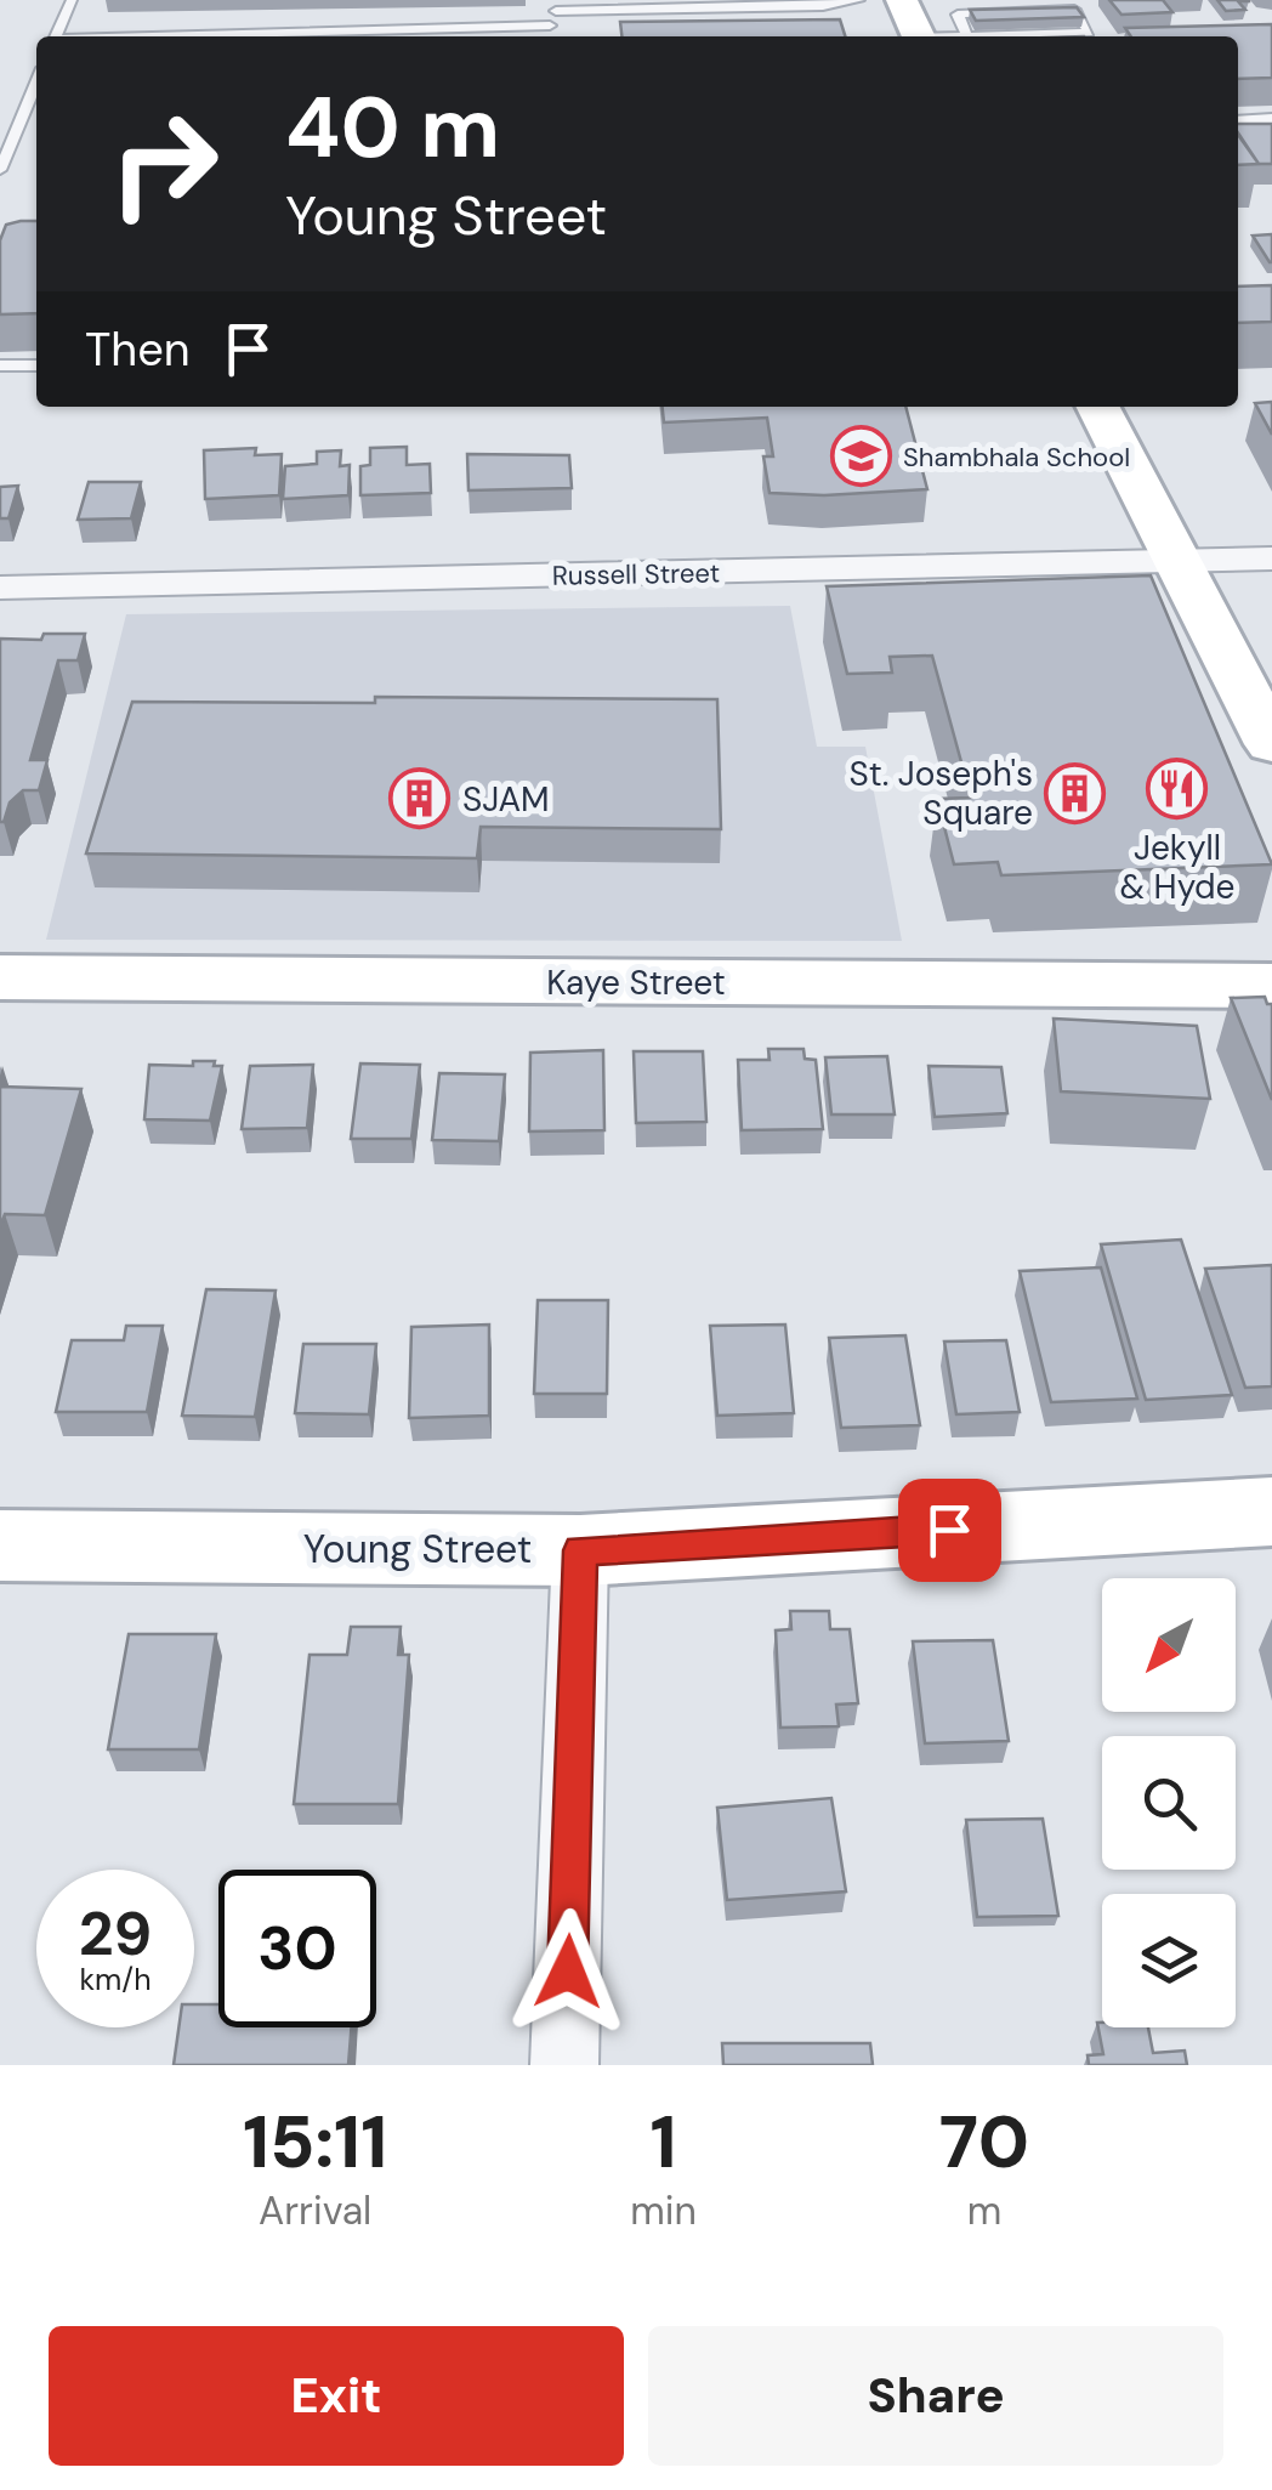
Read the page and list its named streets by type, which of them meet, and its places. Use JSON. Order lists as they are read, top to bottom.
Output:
{
  "streets": {
    "street": ["Russell Street", "Kaye Street", "Young Street"]
  },
  "places": {
    "school or university": ["Shambhala School"],
    "restaurant": ["Jekyll & Hyde"],
    "building": ["St. Joseph's Square", "SJAM"]
  },
  "north": "bottom left",
  "page": {
    "turn": ["40 m", "Young Street"],
    "then": "Then",
    "speed": "29 km/h",
    "limit": "30",
    "eta": [
      "15:11",
      "Arrival",
      "1",
      "min",
      "70",
      "m"
    ],
    "buttons": ["Exit", "Share"]
  }
}
